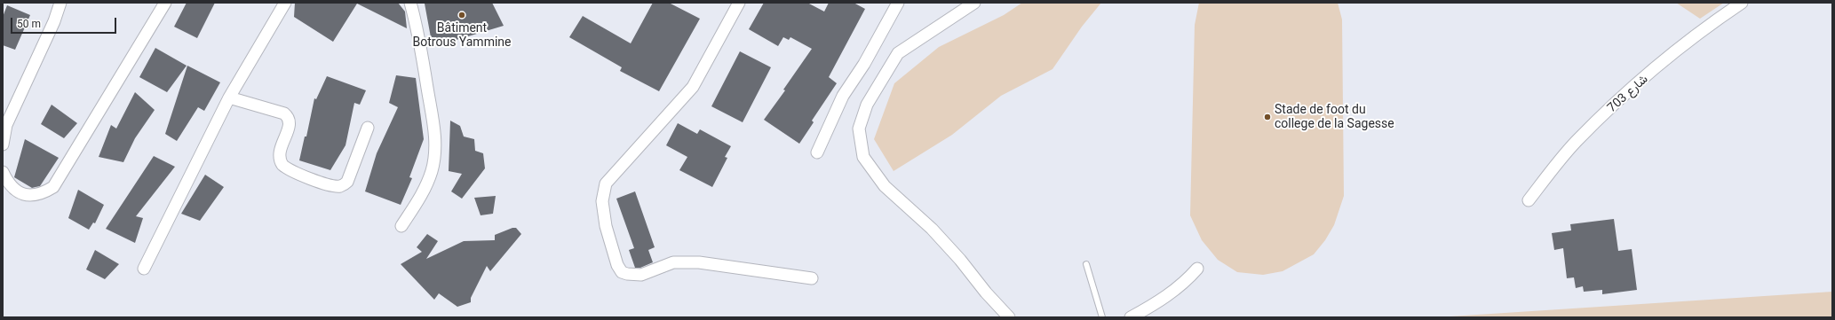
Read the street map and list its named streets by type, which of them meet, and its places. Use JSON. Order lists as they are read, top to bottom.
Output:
{
  "streets": {
    "street": ["شارع 703"]
  },
  "places": ["Bâtiment Botrous Yammine", "Stade de foot du college de la Sagesse"],
  "scale_bar": "50 m"
}
